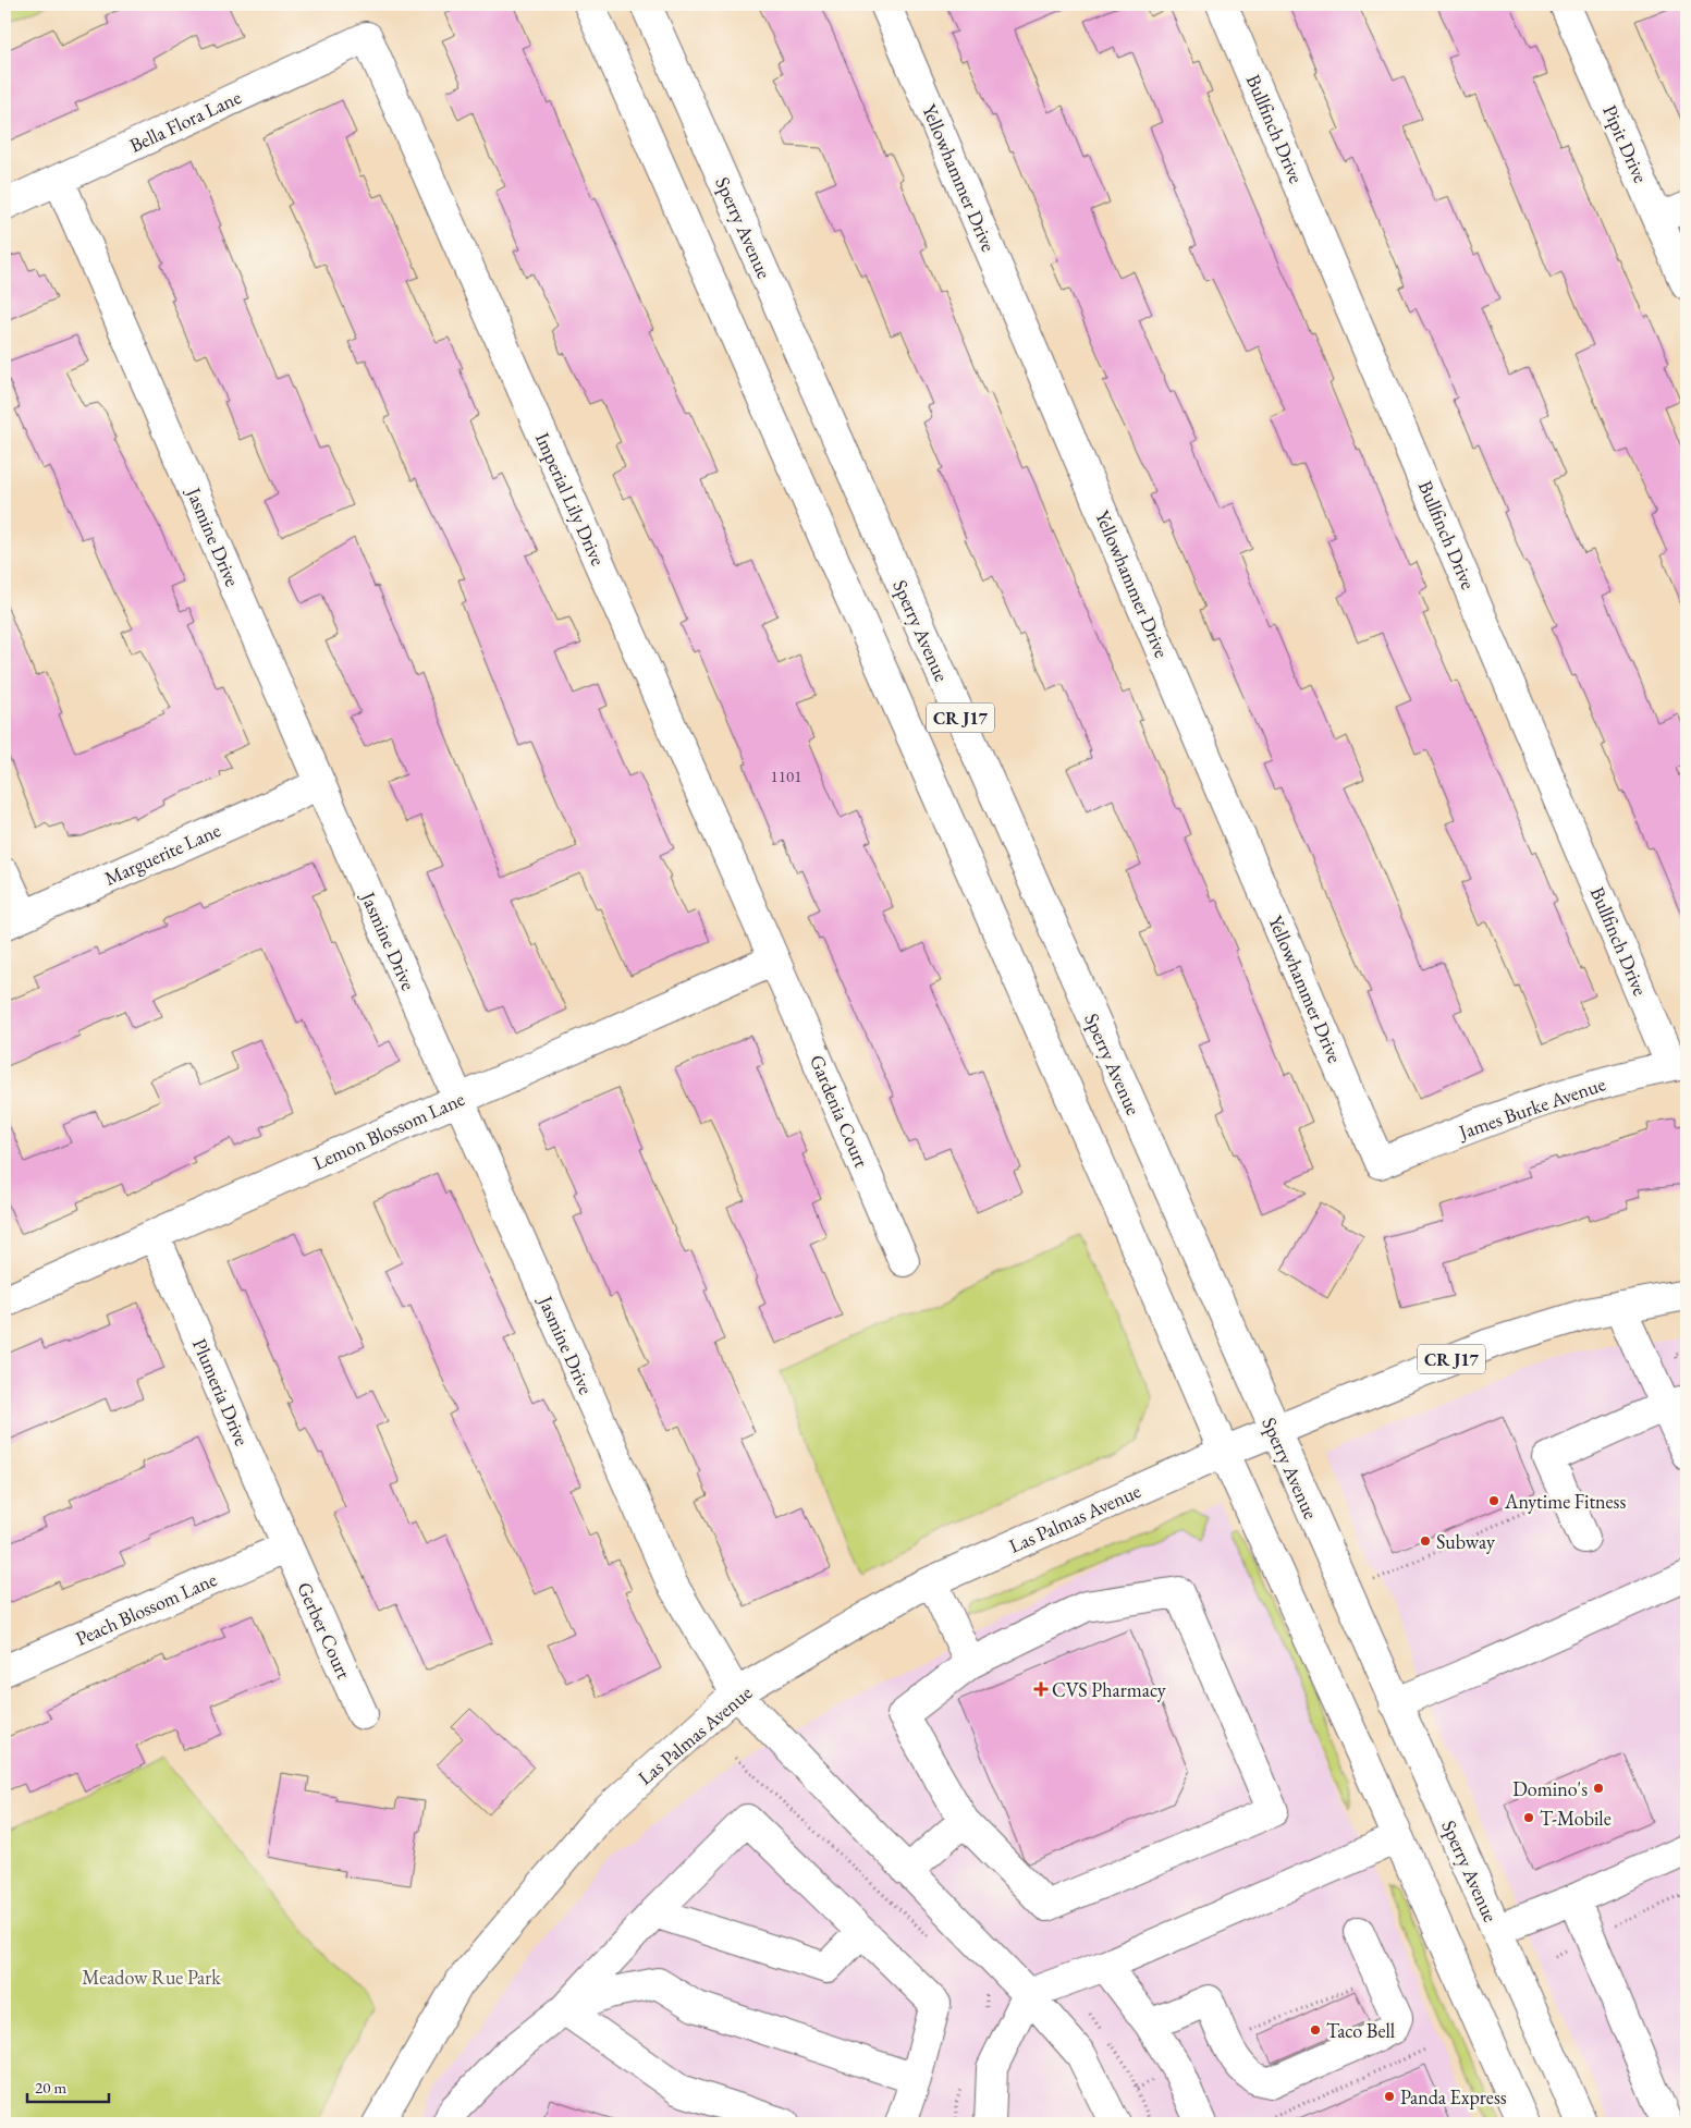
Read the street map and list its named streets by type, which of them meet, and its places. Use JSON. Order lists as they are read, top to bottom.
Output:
{
  "streets": {
    "street": [
      "Bella Flora Lane",
      "Bullfinch Drive",
      "Pipit Drive",
      "Yellowhammer Drive",
      "Sperry Avenue",
      "Imperial Lily Drive",
      "Jasmine Drive",
      "CR J17",
      "Marguerite Lane",
      "James Burke Avenue",
      "Gardenia Court",
      "Lemon Blossom Lane",
      "Plumeria Drive",
      "Las Palmas Avenue",
      "Peach Blossom Lane",
      "Gerber Court"
    ]
  },
  "crossings": [
    ["Bella Flora Lane", "Imperial Lily Drive"],
    ["Bella Flora Lane", "Jasmine Drive"],
    ["Bullfinch Drive", "James Burke Avenue"],
    ["Yellowhammer Drive", "James Burke Avenue"],
    ["Sperry Avenue", "CR J17"],
    ["Imperial Lily Drive", "Gardenia Court"],
    ["Imperial Lily Drive", "Lemon Blossom Lane"],
    ["Jasmine Drive", "Marguerite Lane"],
    ["Jasmine Drive", "Lemon Blossom Lane"],
    ["Jasmine Drive", "Las Palmas Avenue"],
    ["CR J17", "Las Palmas Avenue"],
    ["Gardenia Court", "Lemon Blossom Lane"],
    ["Lemon Blossom Lane", "Plumeria Drive"],
    ["Plumeria Drive", "Peach Blossom Lane"],
    ["Plumeria Drive", "Gerber Court"],
    ["Peach Blossom Lane", "Gerber Court"]
  ],
  "parks": ["Meadow Rue Park"],
  "places": {
    "other": [
      "Anytime Fitness",
      "Subway",
      "Domino's",
      "T-Mobile",
      "Taco Bell",
      "Panda Express"
    ],
    "health": ["CVS Pharmacy"]
  },
  "house_numbers": ["1101"],
  "scale_bar": "20 m"
}
